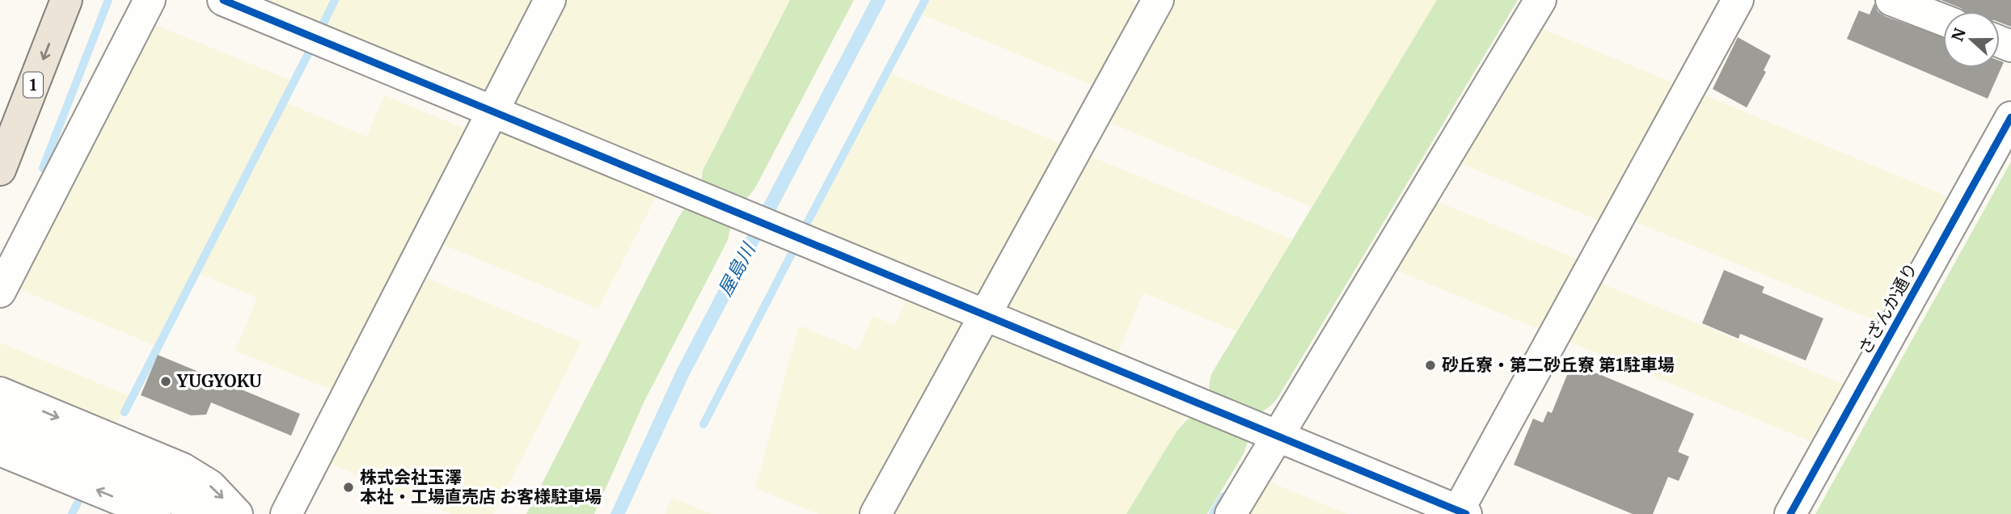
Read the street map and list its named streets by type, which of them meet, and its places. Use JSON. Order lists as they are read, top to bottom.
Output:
{
  "streets": {
    "highway": ["1"],
    "street": ["さざんか通り"]
  },
  "water": ["屋島川"],
  "places": ["砂丘寮・第二砂丘寮 第1駐車場", "YUGYOKU", "株式会社玉澤 本社・工場直売店 お客様駐車場"],
  "north": "left"
}
